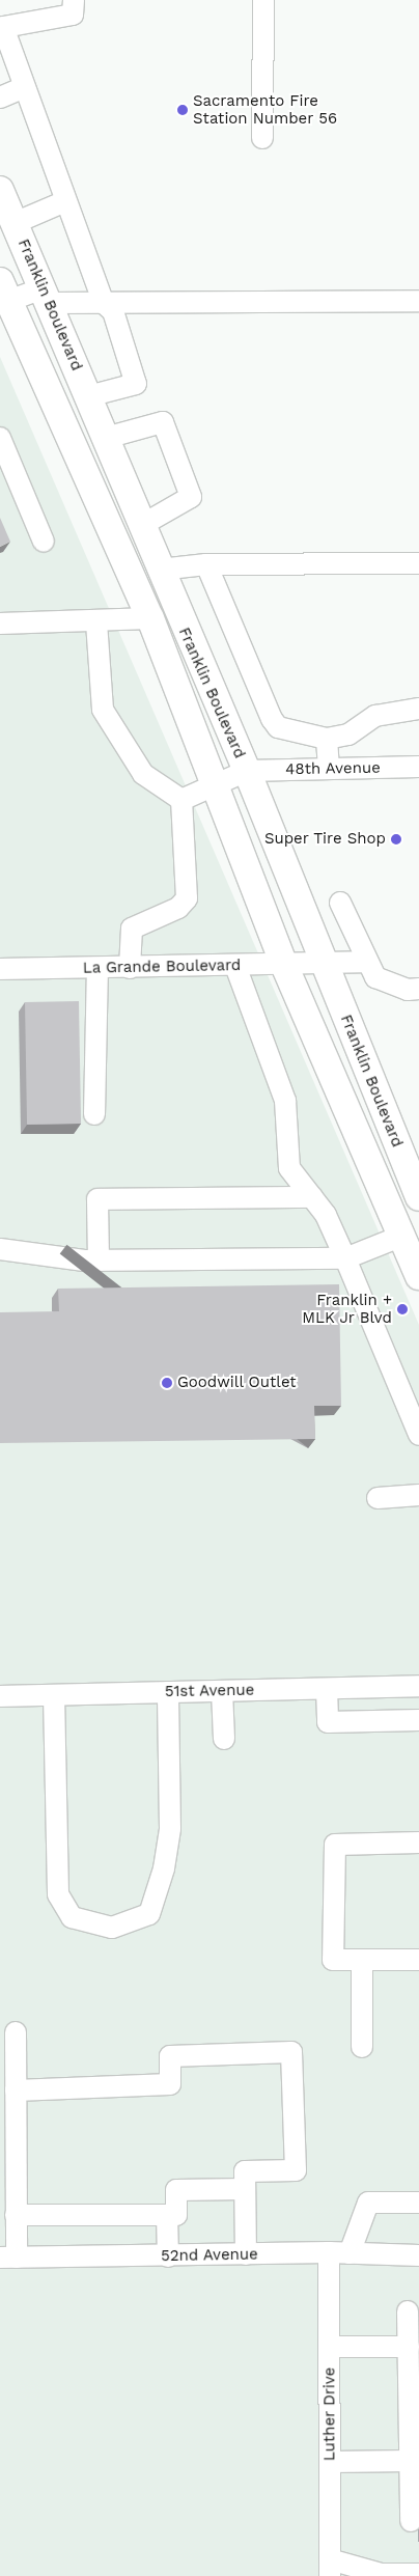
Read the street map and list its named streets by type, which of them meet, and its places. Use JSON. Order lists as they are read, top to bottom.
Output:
{
  "streets": {
    "main road": ["Franklin Boulevard"],
    "street": [
      "48th Avenue",
      "La Grande Boulevard",
      "51st Avenue",
      "52nd Avenue",
      "Luther Drive"
    ]
  },
  "crossings": [
    ["Franklin Boulevard", "48th Avenue"],
    ["Franklin Boulevard", "La Grande Boulevard"],
    ["52nd Avenue", "Luther Drive"]
  ],
  "places": [
    "Sacramento Fire Station Number 56",
    "Super Tire Shop",
    "Franklin + MLK Jr Blvd",
    "Goodwill Outlet"
  ]
}
